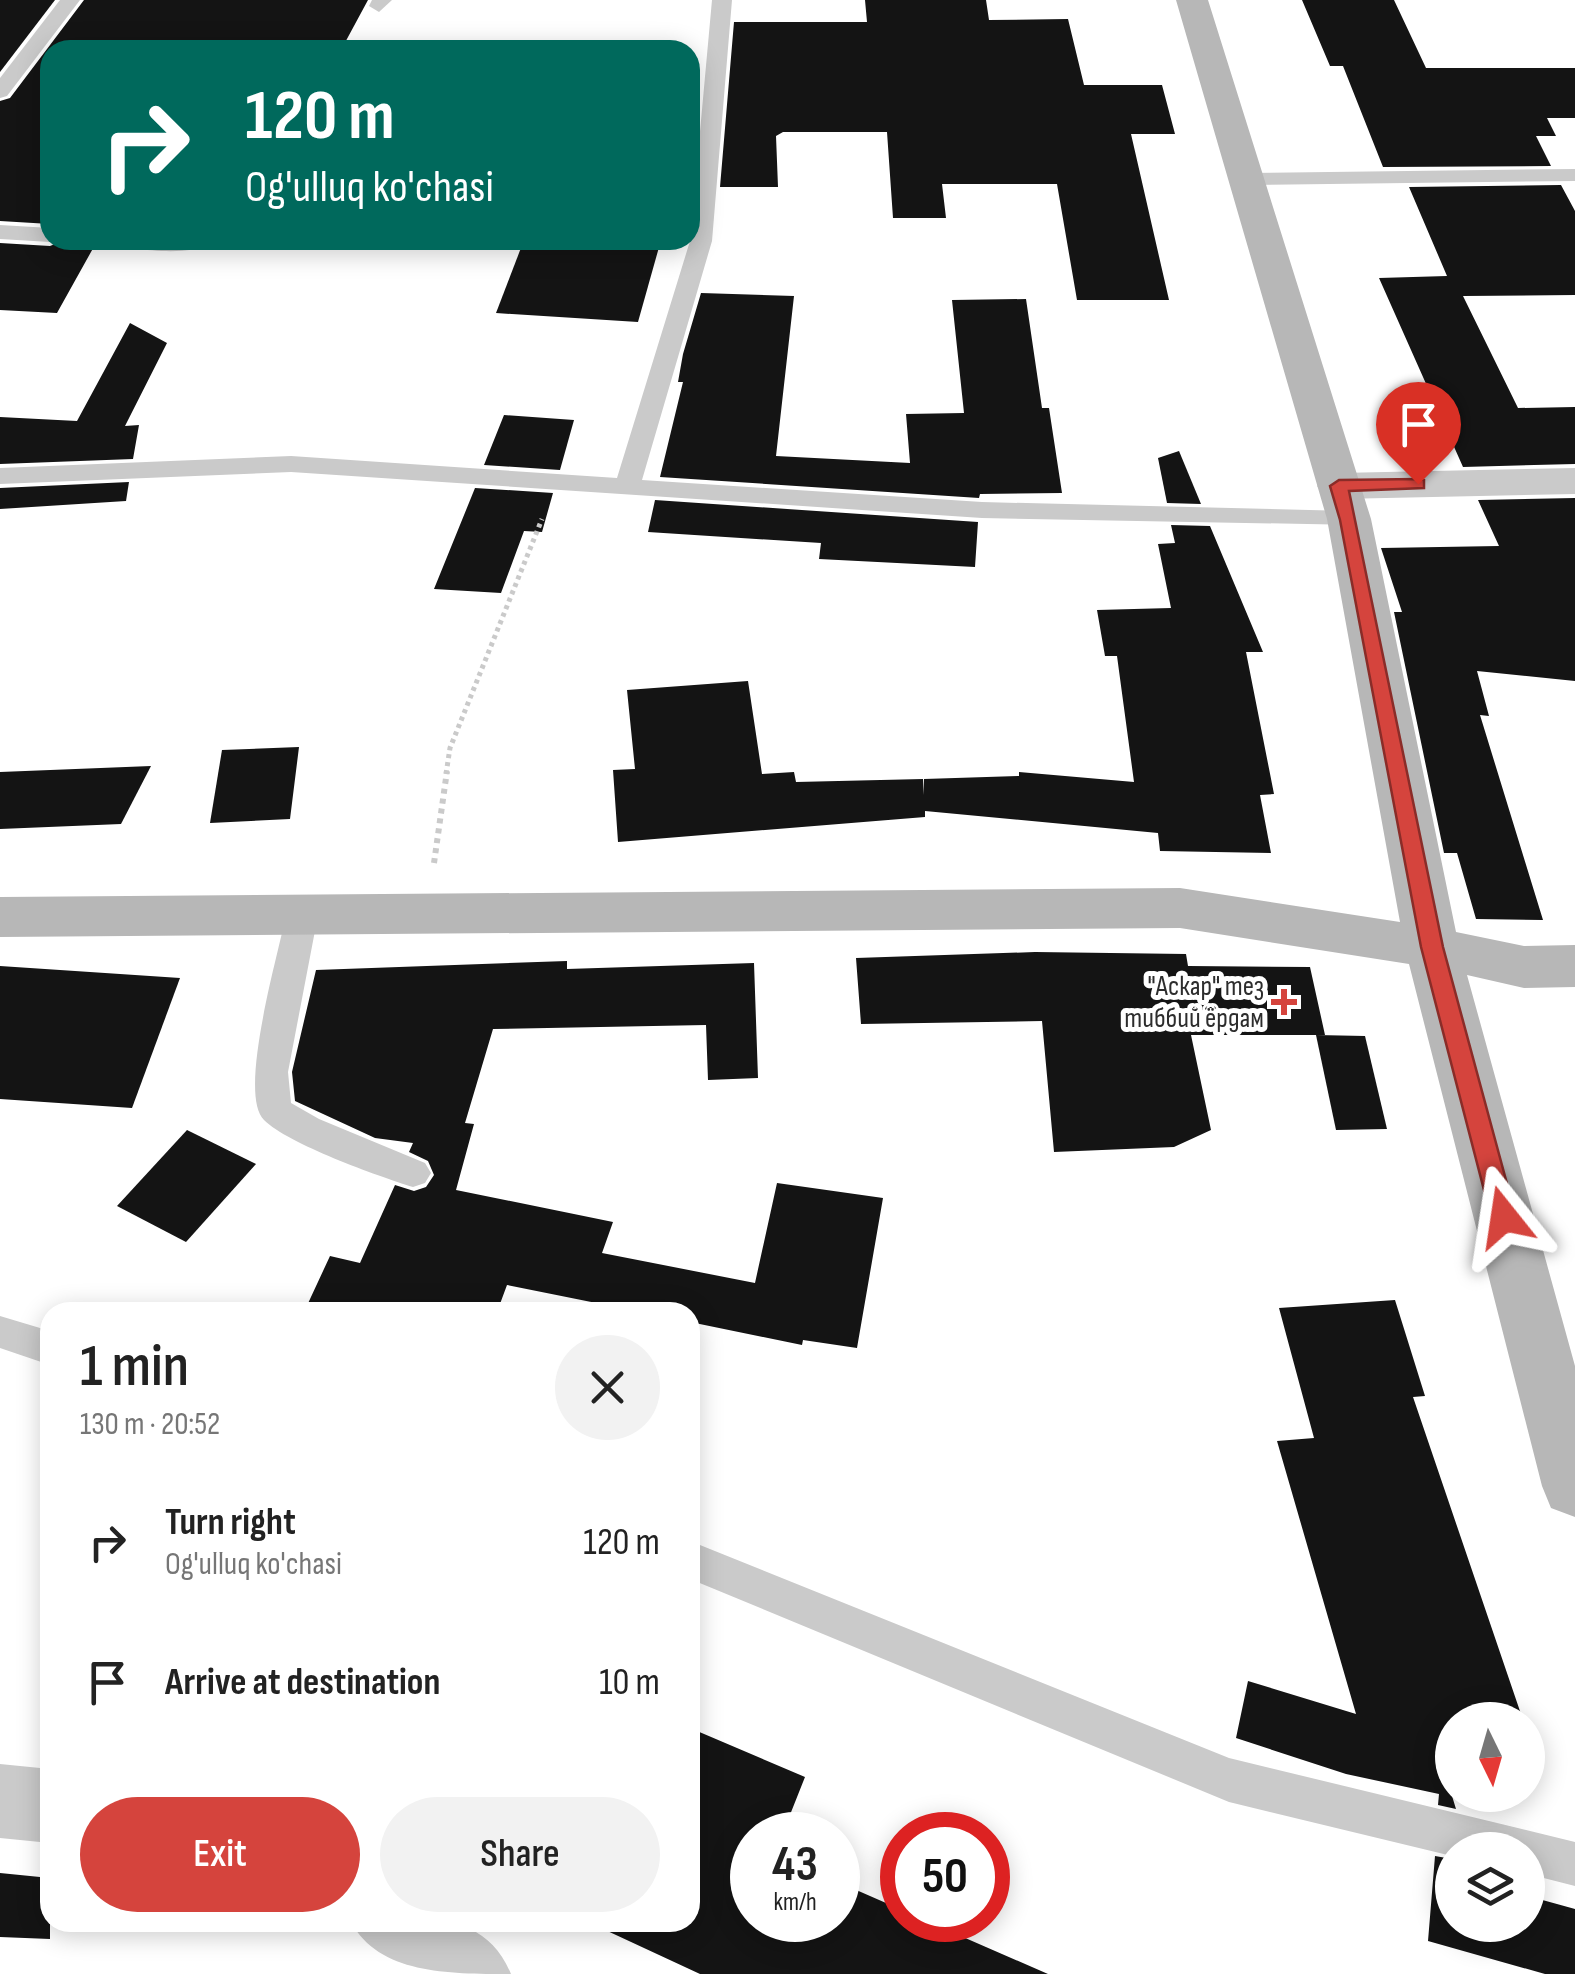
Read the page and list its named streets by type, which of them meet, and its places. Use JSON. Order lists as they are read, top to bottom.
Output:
{
  "places": {
    "health": ["\"Аскар\" тез тиббий ёрдам"]
  },
  "north": "bottom",
  "page": {
    "turn": ["120 m", "Og'ulluq ko'chasi"],
    "heading": ["1 min", "130 m · 20:52"],
    "list": [
      {
        "name": "Turn right",
        "note": "Og'ulluq ko'chasi",
        "value": "120 m"
      },
      {
        "name": "Arrive at destination",
        "value": "10 m"
      }
    ],
    "buttons": ["Exit", "Share"],
    "speed": "43 km/h",
    "limit": "50"
  }
}
